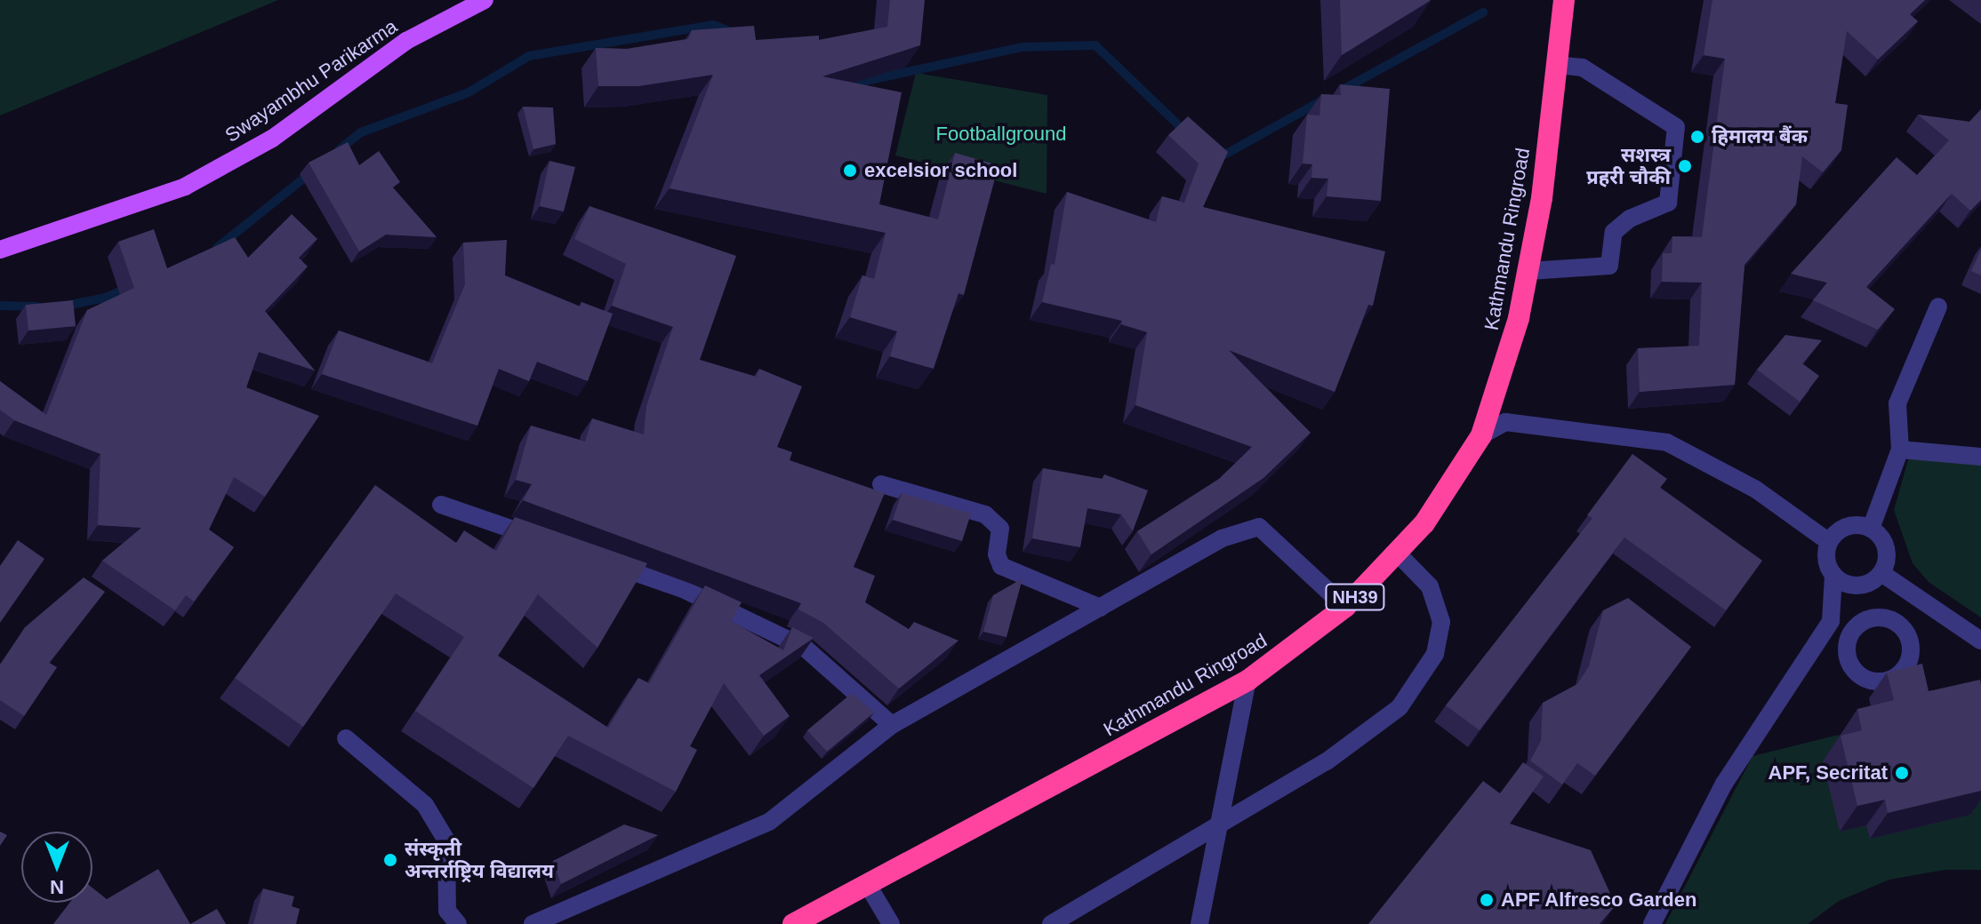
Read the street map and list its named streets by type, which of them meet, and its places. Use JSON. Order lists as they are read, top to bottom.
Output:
{
  "streets": {
    "highway": ["Kathmandu Ringroad", "NH39"],
    "main road": ["Swayambhu Parikarma"]
  },
  "parks": ["Footballground"],
  "places": [
    "हिमालय बैंक",
    "सशस्त्र प्रहरी चौकी",
    "excelsior school",
    "APF, Secritat",
    "संस्कृती अन्तर्राष्ट्रिय विद्यालय",
    "APF Alfresco Garden"
  ],
  "north": "bottom"
}
